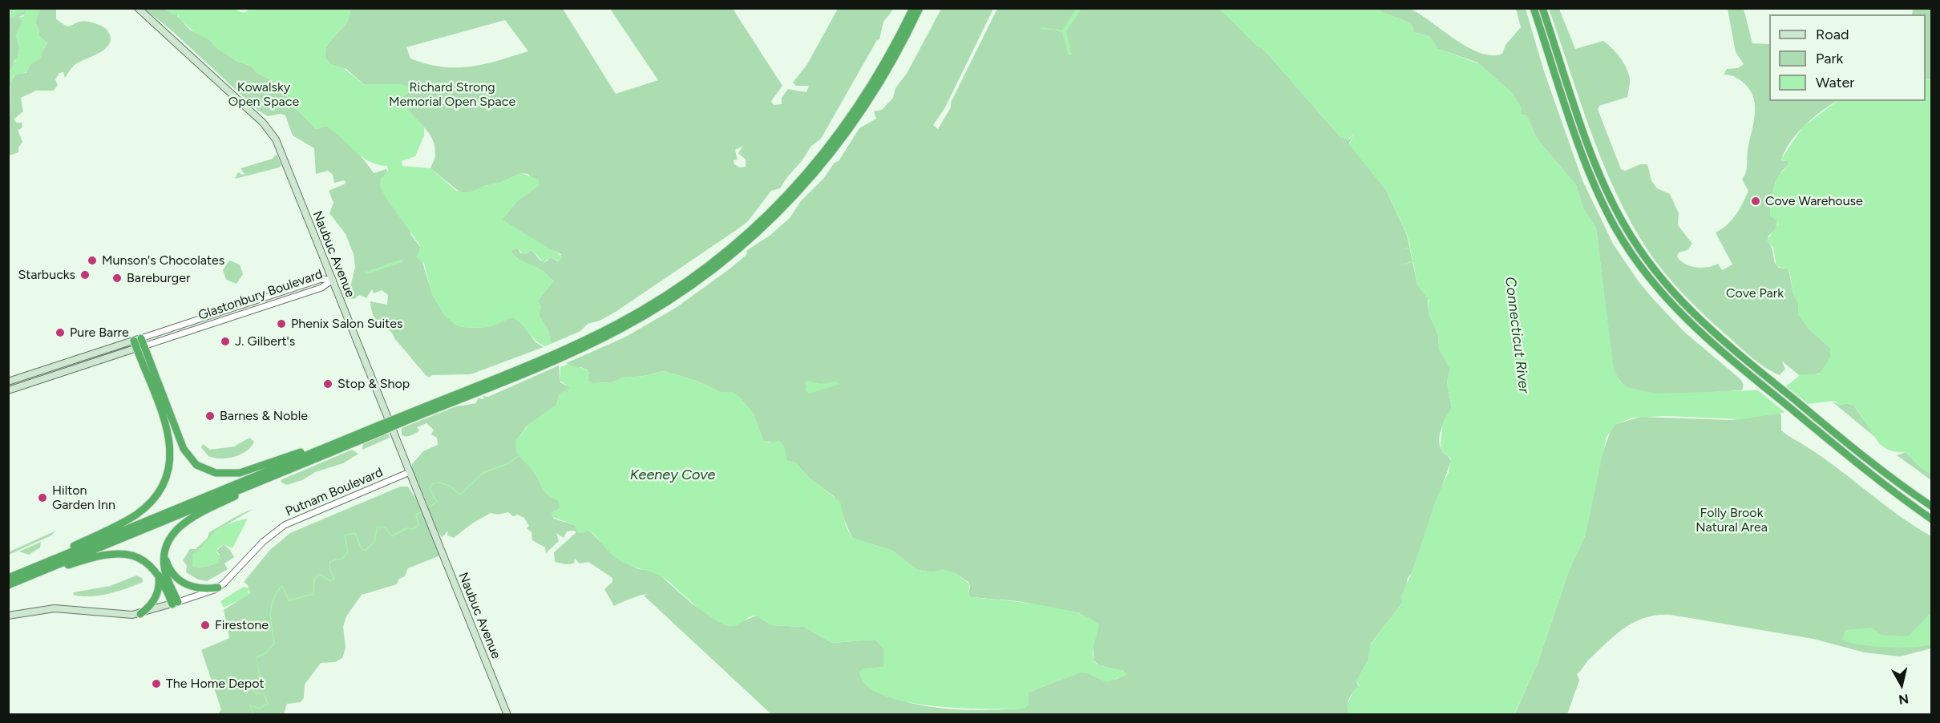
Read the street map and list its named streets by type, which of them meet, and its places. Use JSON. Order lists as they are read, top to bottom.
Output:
{
  "streets": {
    "main road": ["Naubuc Avenue", "Glastonbury Boulevard", "Putnam Boulevard"]
  },
  "crossings": [
    ["Naubuc Avenue", "Glastonbury Boulevard"],
    ["Naubuc Avenue", "Putnam Boulevard"]
  ],
  "water": ["Connecticut River", "Keeney Cove"],
  "parks": [
    "Kowalsky Open Space",
    "Richard Strong Memorial Open Space",
    "Cove Park",
    "Folly Brook Natural Area"
  ],
  "places": [
    "Cove Warehouse",
    "Munson's Chocolates",
    "Starbucks",
    "Bareburger",
    "Phenix Salon Suites",
    "Pure Barre",
    "J. Gilbert's",
    "Stop & Shop",
    "Barnes & Noble",
    "Hilton Garden Inn",
    "Firestone",
    "The Home Depot"
  ],
  "legend": ["Road", "Park", "Water"],
  "north": "bottom"
}
